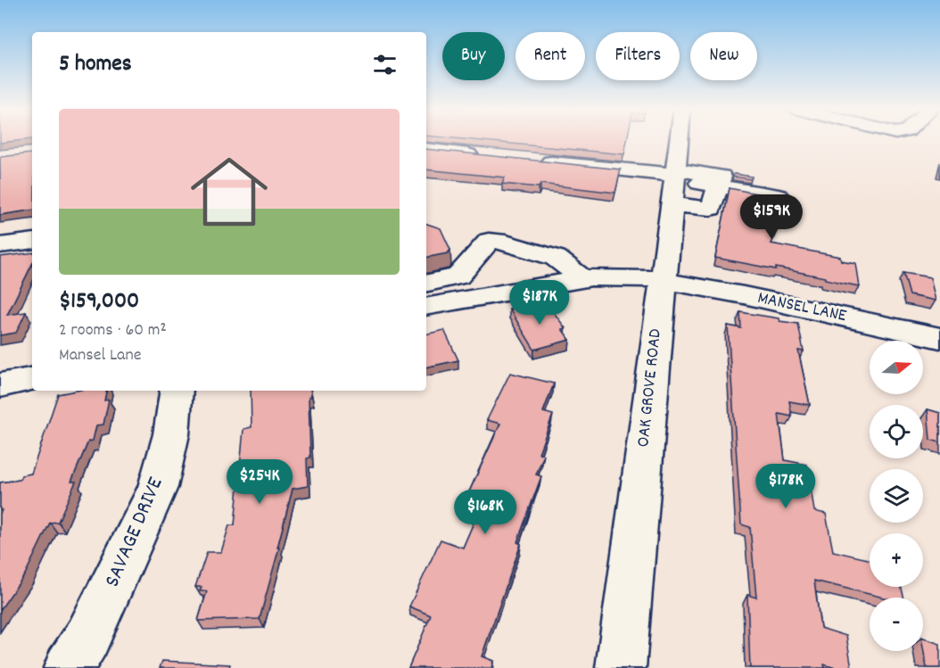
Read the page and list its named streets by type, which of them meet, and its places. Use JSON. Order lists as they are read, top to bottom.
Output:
{
  "streets": {
    "street": ["MANSEL LANE", "OAK GROVE ROAD", "SAVAGE DRIVE"]
  },
  "crossings": [
    ["MANSEL LANE", "OAK GROVE ROAD"]
  ],
  "north": "right",
  "page": {
    "chip": [
      "Buy",
      "Rent",
      "Filters",
      "New"
    ],
    "heading": "5 homes",
    "list": [
      {
        "name": "$159,000",
        "note": "2 rooms · 60 m² · Mansel Lane"
      }
    ],
    "price": [
      "$159K",
      "$187K",
      "$254K",
      "$178K",
      "$168K"
    ],
    "map_buttons": ["+", "−"]
  }
}
